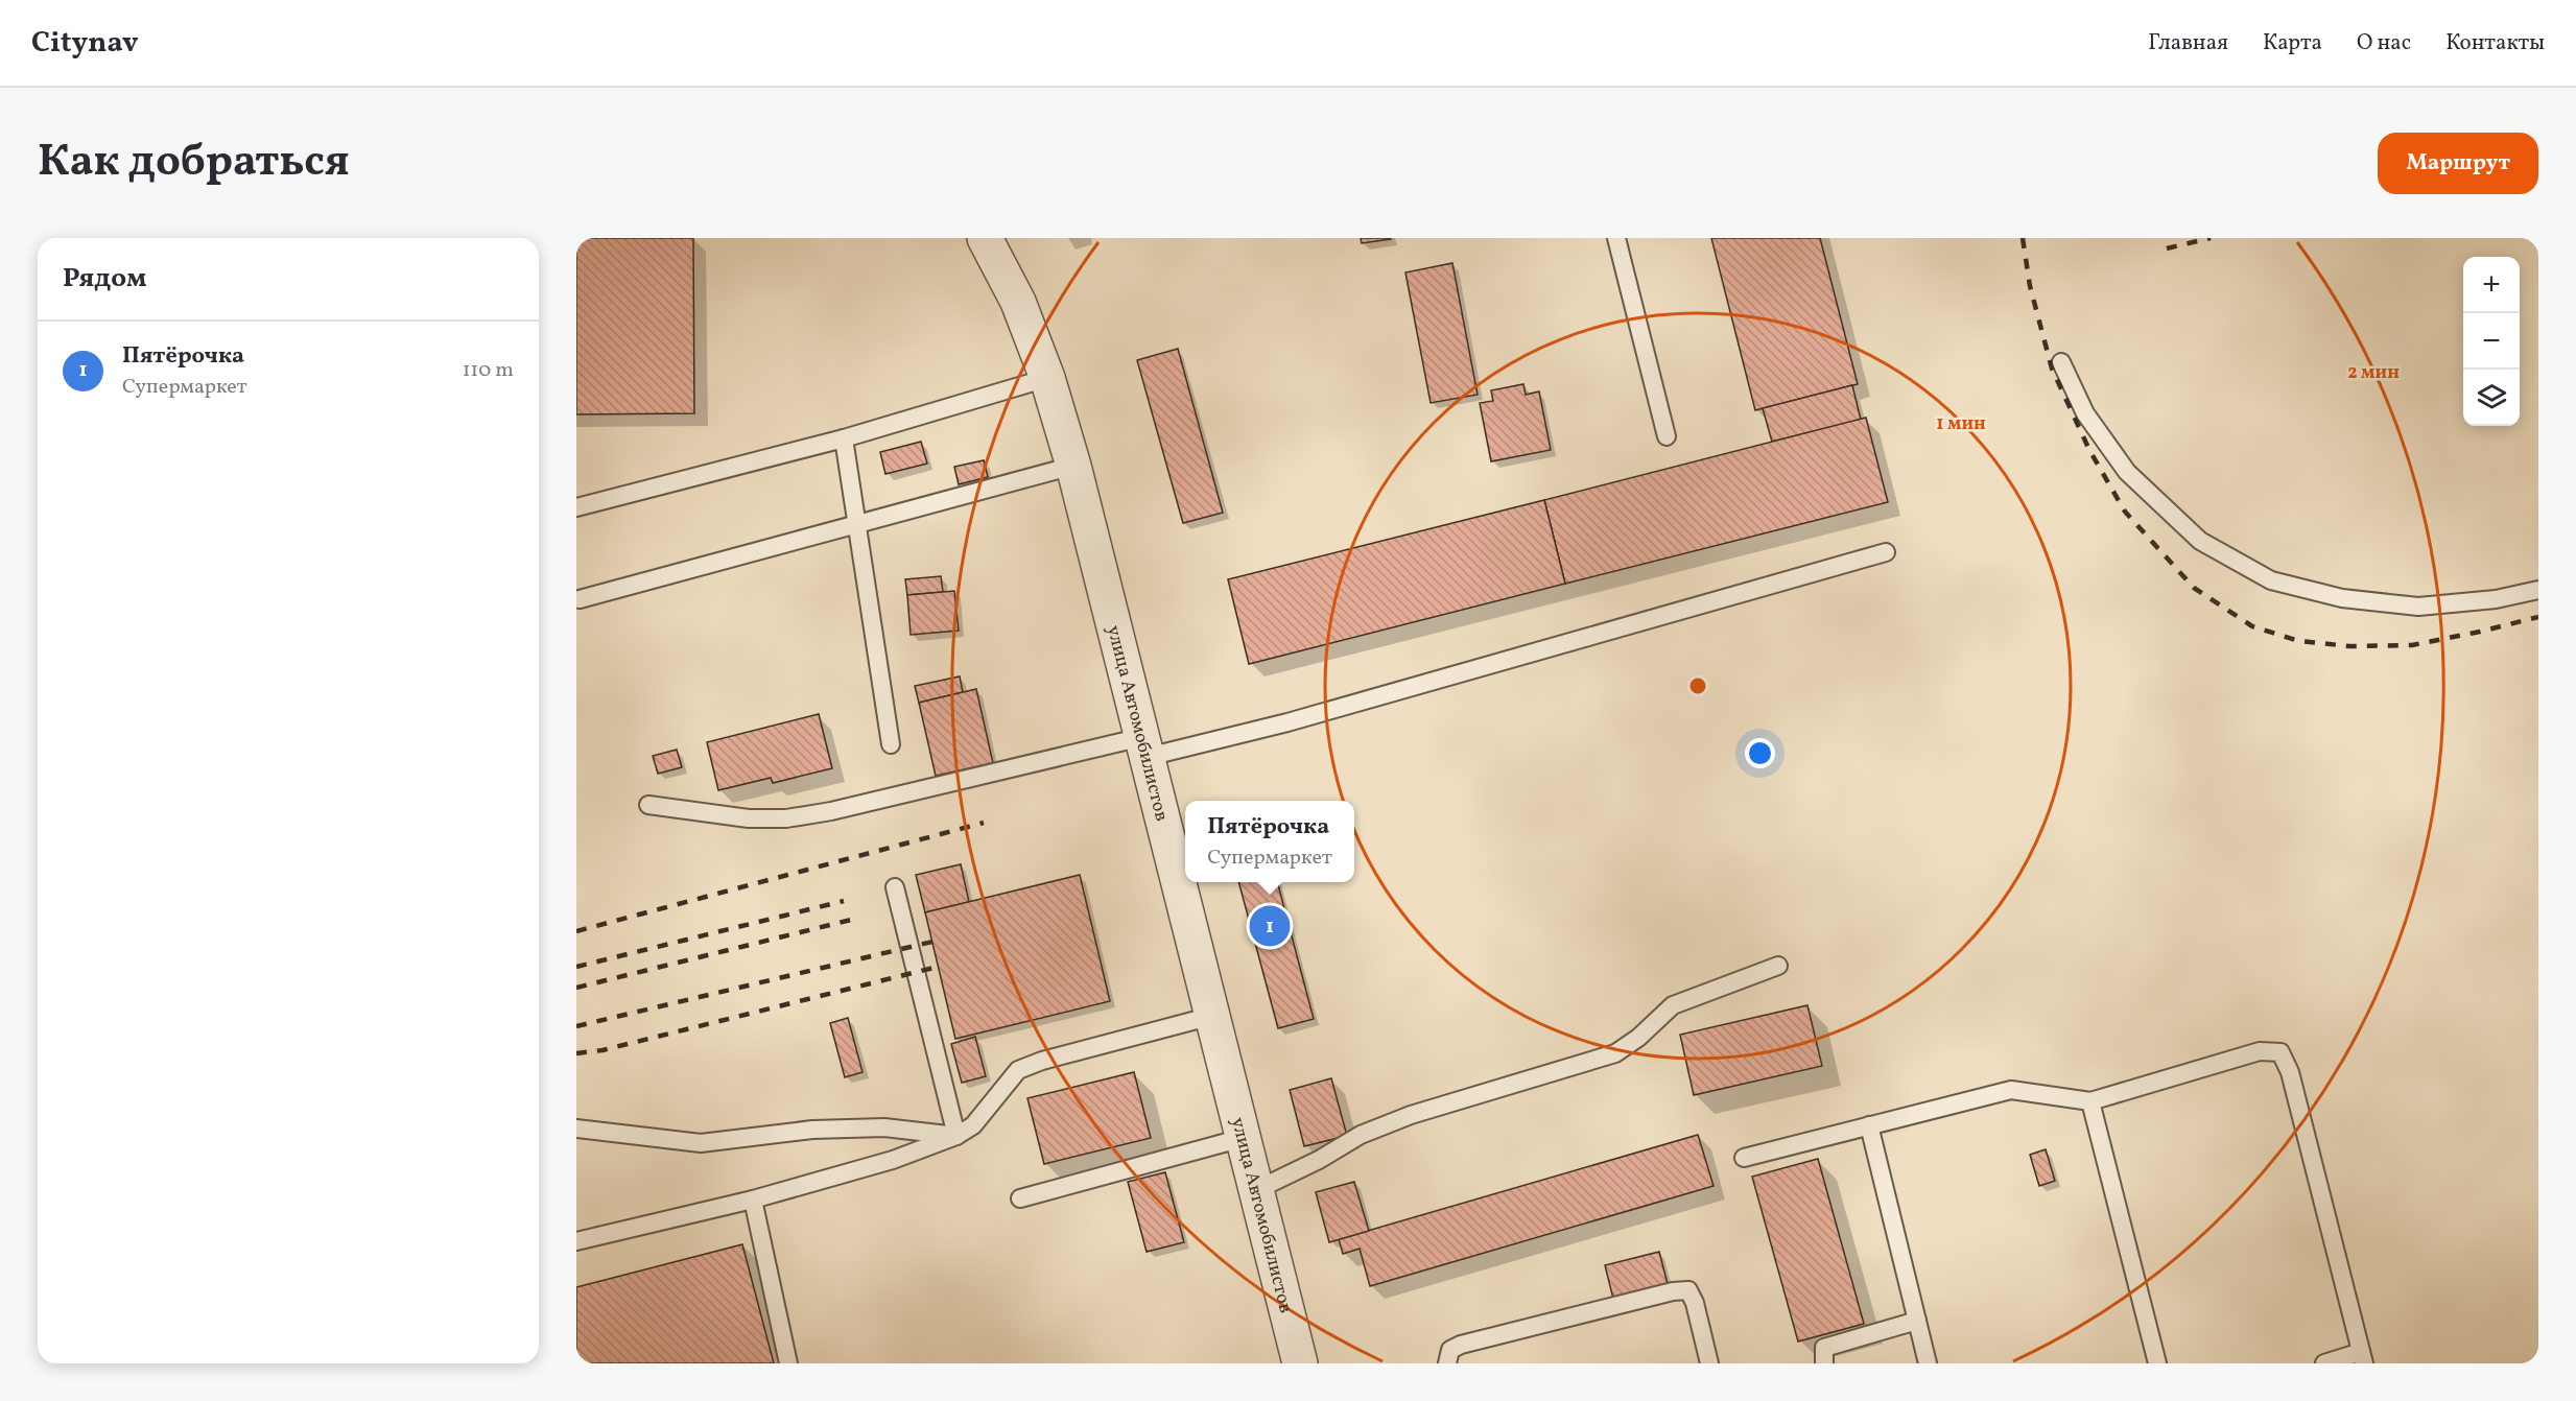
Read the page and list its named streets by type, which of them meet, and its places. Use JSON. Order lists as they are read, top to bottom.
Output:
{
  "streets": {
    "street": ["улица Автомобилистов"]
  },
  "page": {
    "header": "Citynav",
    "nav": [
      "Главная",
      "Карта",
      "О нас",
      "Контакты"
    ],
    "title": "Как добраться",
    "buttons": "Маршрут",
    "heading": "Рядом",
    "map_buttons": ["+", "−"],
    "list": [
      {
        "mark": "1",
        "name": "Пятёрочка",
        "note": "Супермаркет",
        "value": "110 m"
      }
    ],
    "popup": ["Пятёрочка", "Супермаркет"],
    "pins": "1"
  },
  "rings": ["2 мин", "1 мин"]
}
